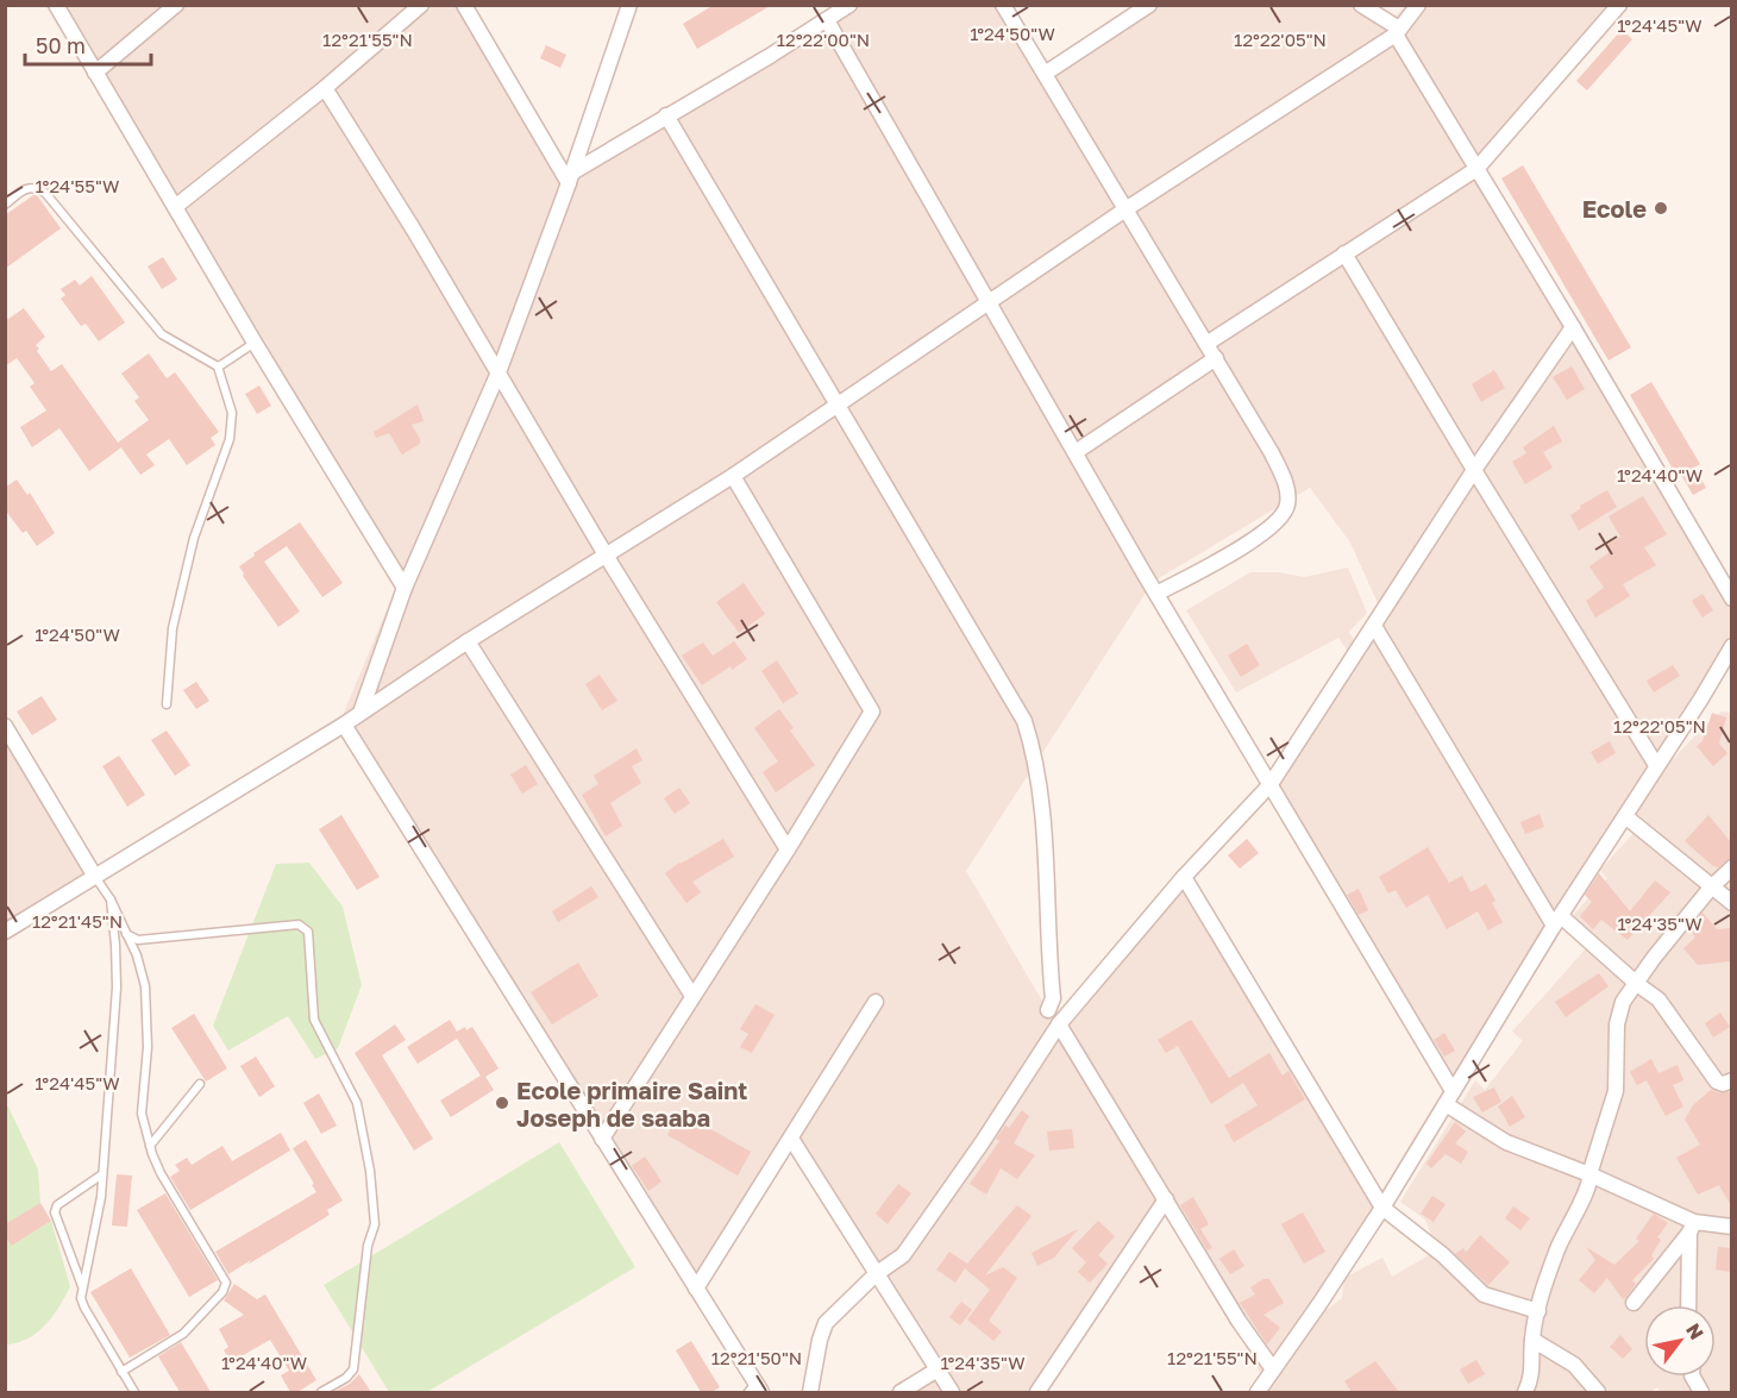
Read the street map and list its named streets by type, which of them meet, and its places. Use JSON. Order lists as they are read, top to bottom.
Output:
{
  "places": ["Ecole", "Ecole primaire Saint Joseph de saaba"],
  "scale_bar": "50 m",
  "north": "top right",
  "coordinates": [
    "1°24'45\"W",
    "1°24'50\"W",
    "12°21'55\"N",
    "12°22'00\"N",
    "12°22'05\"N",
    "1°24'55\"W",
    "1°24'40\"W",
    "12°21'45\"N",
    "1°24'35\"W",
    "12°21'50\"N"
  ]
}
